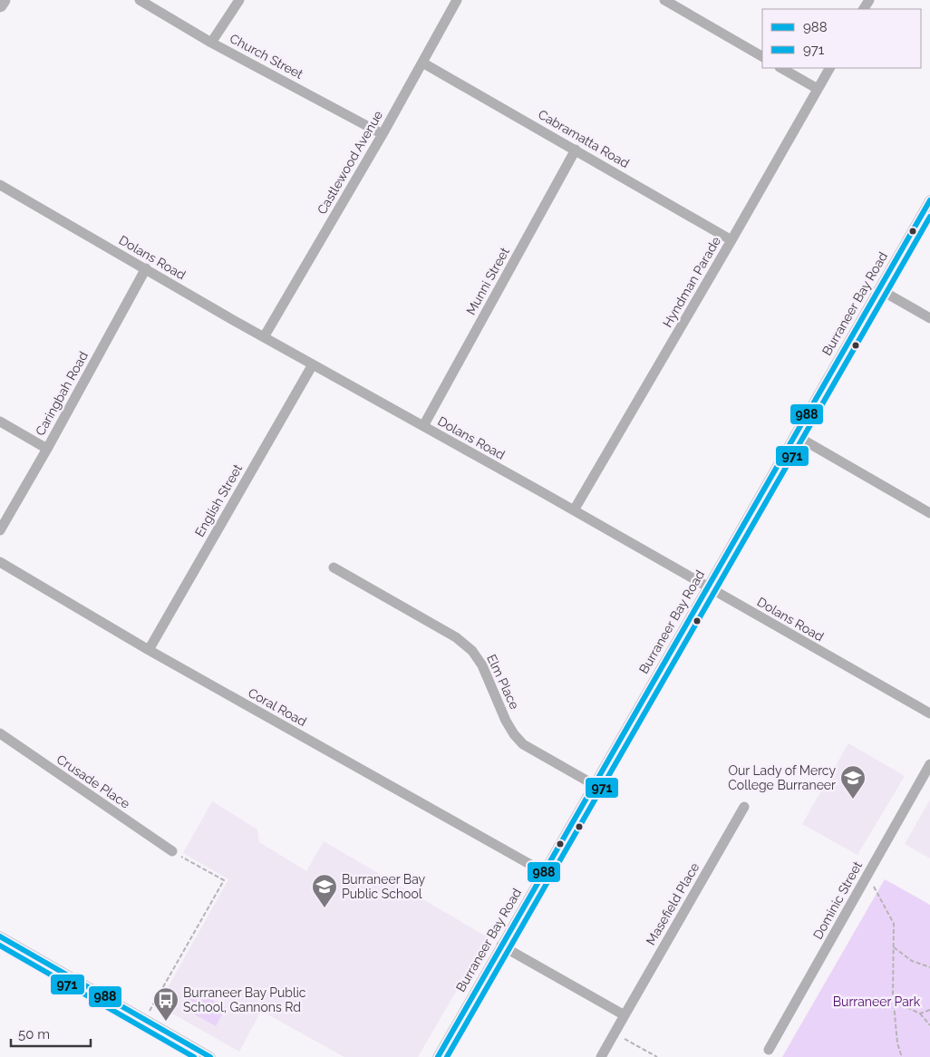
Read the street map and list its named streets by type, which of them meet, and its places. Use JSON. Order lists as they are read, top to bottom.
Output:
{
  "streets": {
    "street": [
      "Church Street",
      "Cabramatta Road",
      "Castlewood Avenue",
      "Dolans Road",
      "Munni Street",
      "Hyndman Parade",
      "Burraneer Bay Road",
      "Caringbah Road",
      "English Street",
      "Elm Place",
      "Coral Road",
      "Crusade Place",
      "Dominic Street",
      "Masefield Place"
    ]
  },
  "crossings": [
    ["Church Street", "Castlewood Avenue"],
    ["Cabramatta Road", "Castlewood Avenue"],
    ["Cabramatta Road", "Munni Street"],
    ["Cabramatta Road", "Hyndman Parade"],
    ["Castlewood Avenue", "Dolans Road"],
    ["Dolans Road", "Munni Street"],
    ["Dolans Road", "Hyndman Parade"],
    ["Dolans Road", "Burraneer Bay Road"],
    ["Dolans Road", "Caringbah Road"],
    ["Dolans Road", "English Street"],
    ["Burraneer Bay Road", "Elm Place"],
    ["Burraneer Bay Road", "Coral Road"],
    ["English Street", "Coral Road"]
  ],
  "parks": ["Burraneer Park"],
  "places": {
    "school or university": ["Our Lady of Mercy College Burraneer", "Burraneer Bay Public School"],
    "bus stop": ["Burraneer Bay Public School, Gannons Rd"]
  },
  "lines": ["transit line 988", "transit line 971"],
  "legend": ["988", "971"],
  "scale_bar": "50 m"
}
